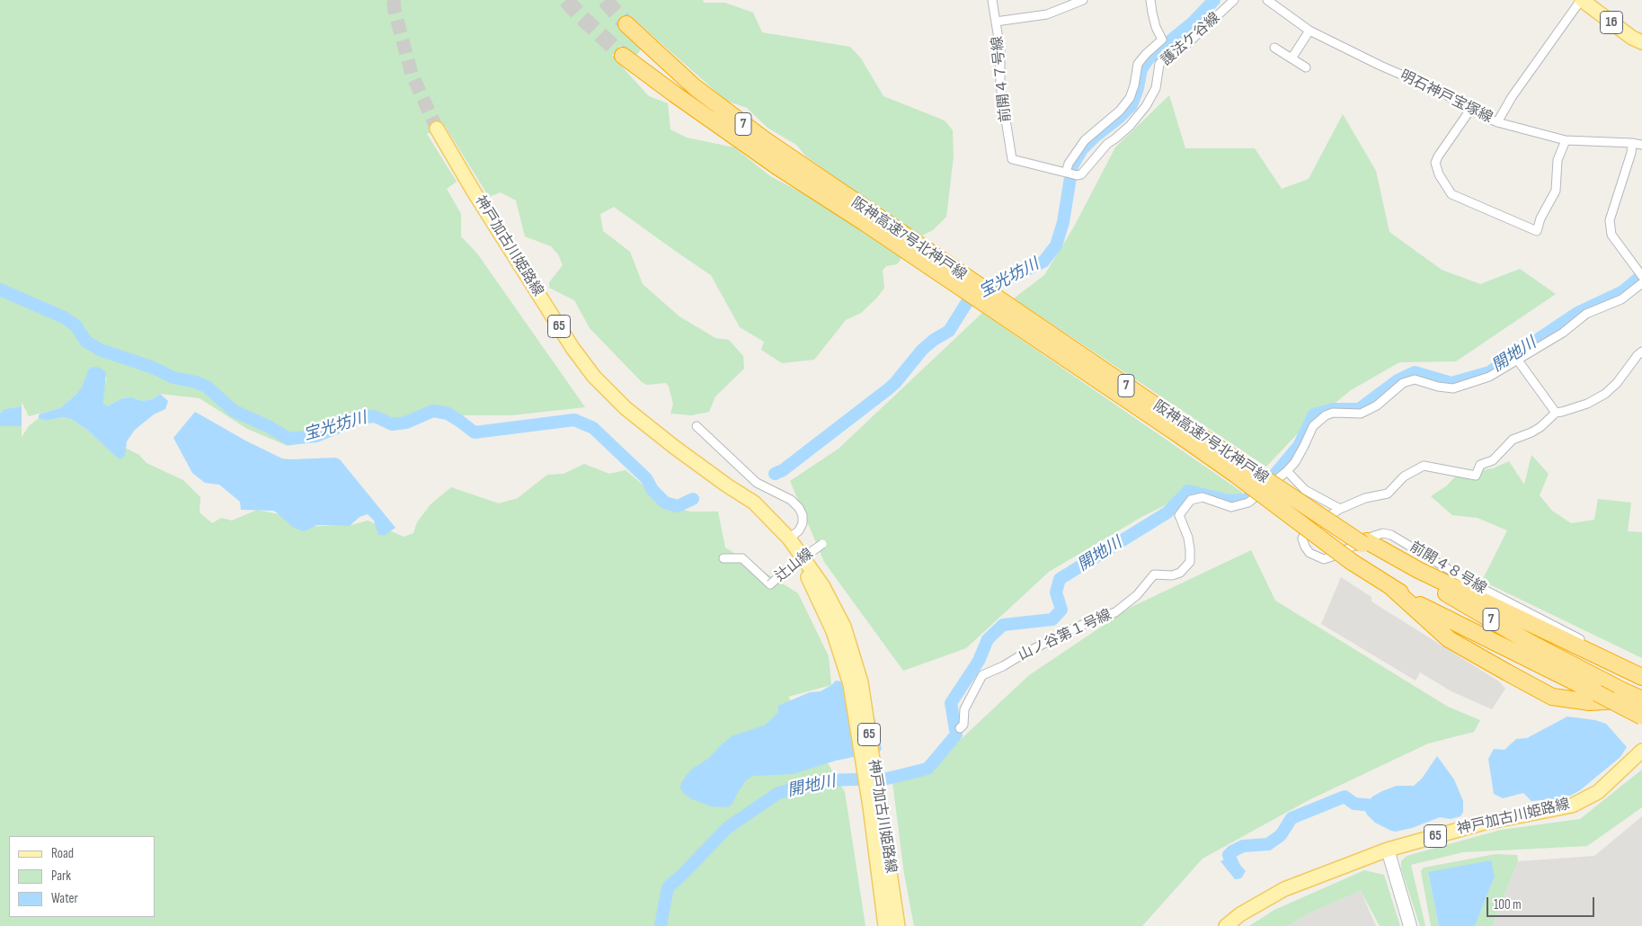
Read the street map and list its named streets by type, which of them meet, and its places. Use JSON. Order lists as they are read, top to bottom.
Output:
{
  "streets": {
    "highway": ["7", "阪神高速7号北神戸線"],
    "main road": ["16", "神戸加古川姫路線", "65"],
    "street": [
      "護法ケ谷線",
      "前開４７号線",
      "明石神戸宝塚線",
      "辻山線",
      "前開４８号線",
      "山ノ谷第１号線"
    ]
  },
  "crossings": [
    ["7", "阪神高速7号北神戸線"]
  ],
  "water": ["宝光坊川", "開地川"],
  "legend": ["Road", "Park", "Water"],
  "scale_bar": "100 m"
}
